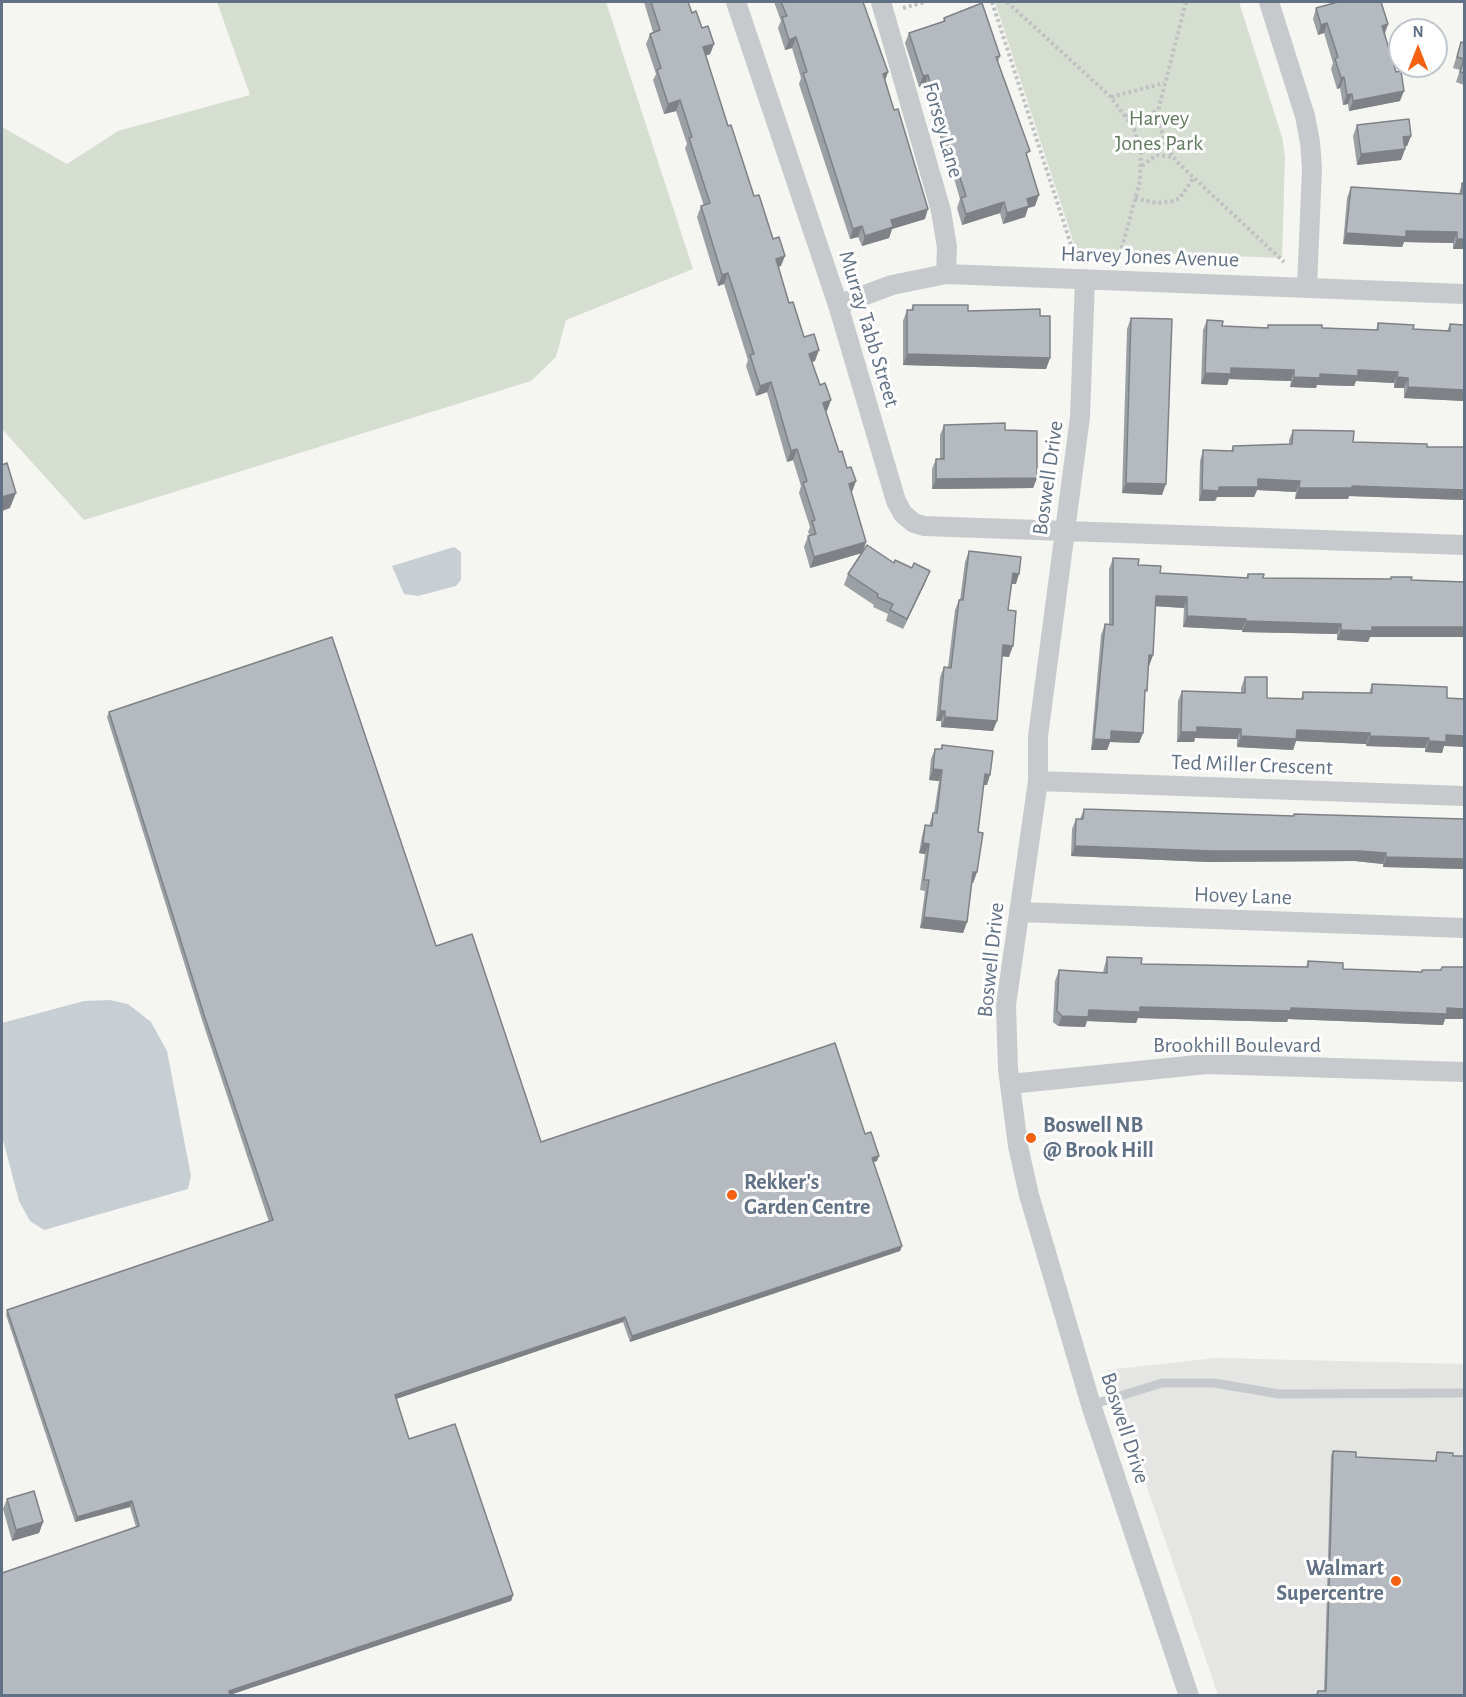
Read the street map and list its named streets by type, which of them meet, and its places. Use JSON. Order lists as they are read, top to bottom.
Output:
{
  "streets": {
    "street": [
      "Forsey Lane",
      "Harvey Jones Avenue",
      "Murray Tabb Street",
      "Boswell Drive",
      "Ted Miller Crescent",
      "Hovey Lane",
      "Brookhill Boulevard"
    ]
  },
  "crossings": [
    ["Forsey Lane", "Harvey Jones Avenue"],
    ["Harvey Jones Avenue", "Murray Tabb Street"],
    ["Harvey Jones Avenue", "Boswell Drive"],
    ["Murray Tabb Street", "Boswell Drive"],
    ["Boswell Drive", "Ted Miller Crescent"],
    ["Boswell Drive", "Hovey Lane"],
    ["Boswell Drive", "Brookhill Boulevard"]
  ],
  "parks": ["Harvey Jones Park"],
  "places": ["Boswell NB @ Brook Hill", "Rekker's Garden Centre", "Walmart Supercentre"],
  "north": "top"
}
